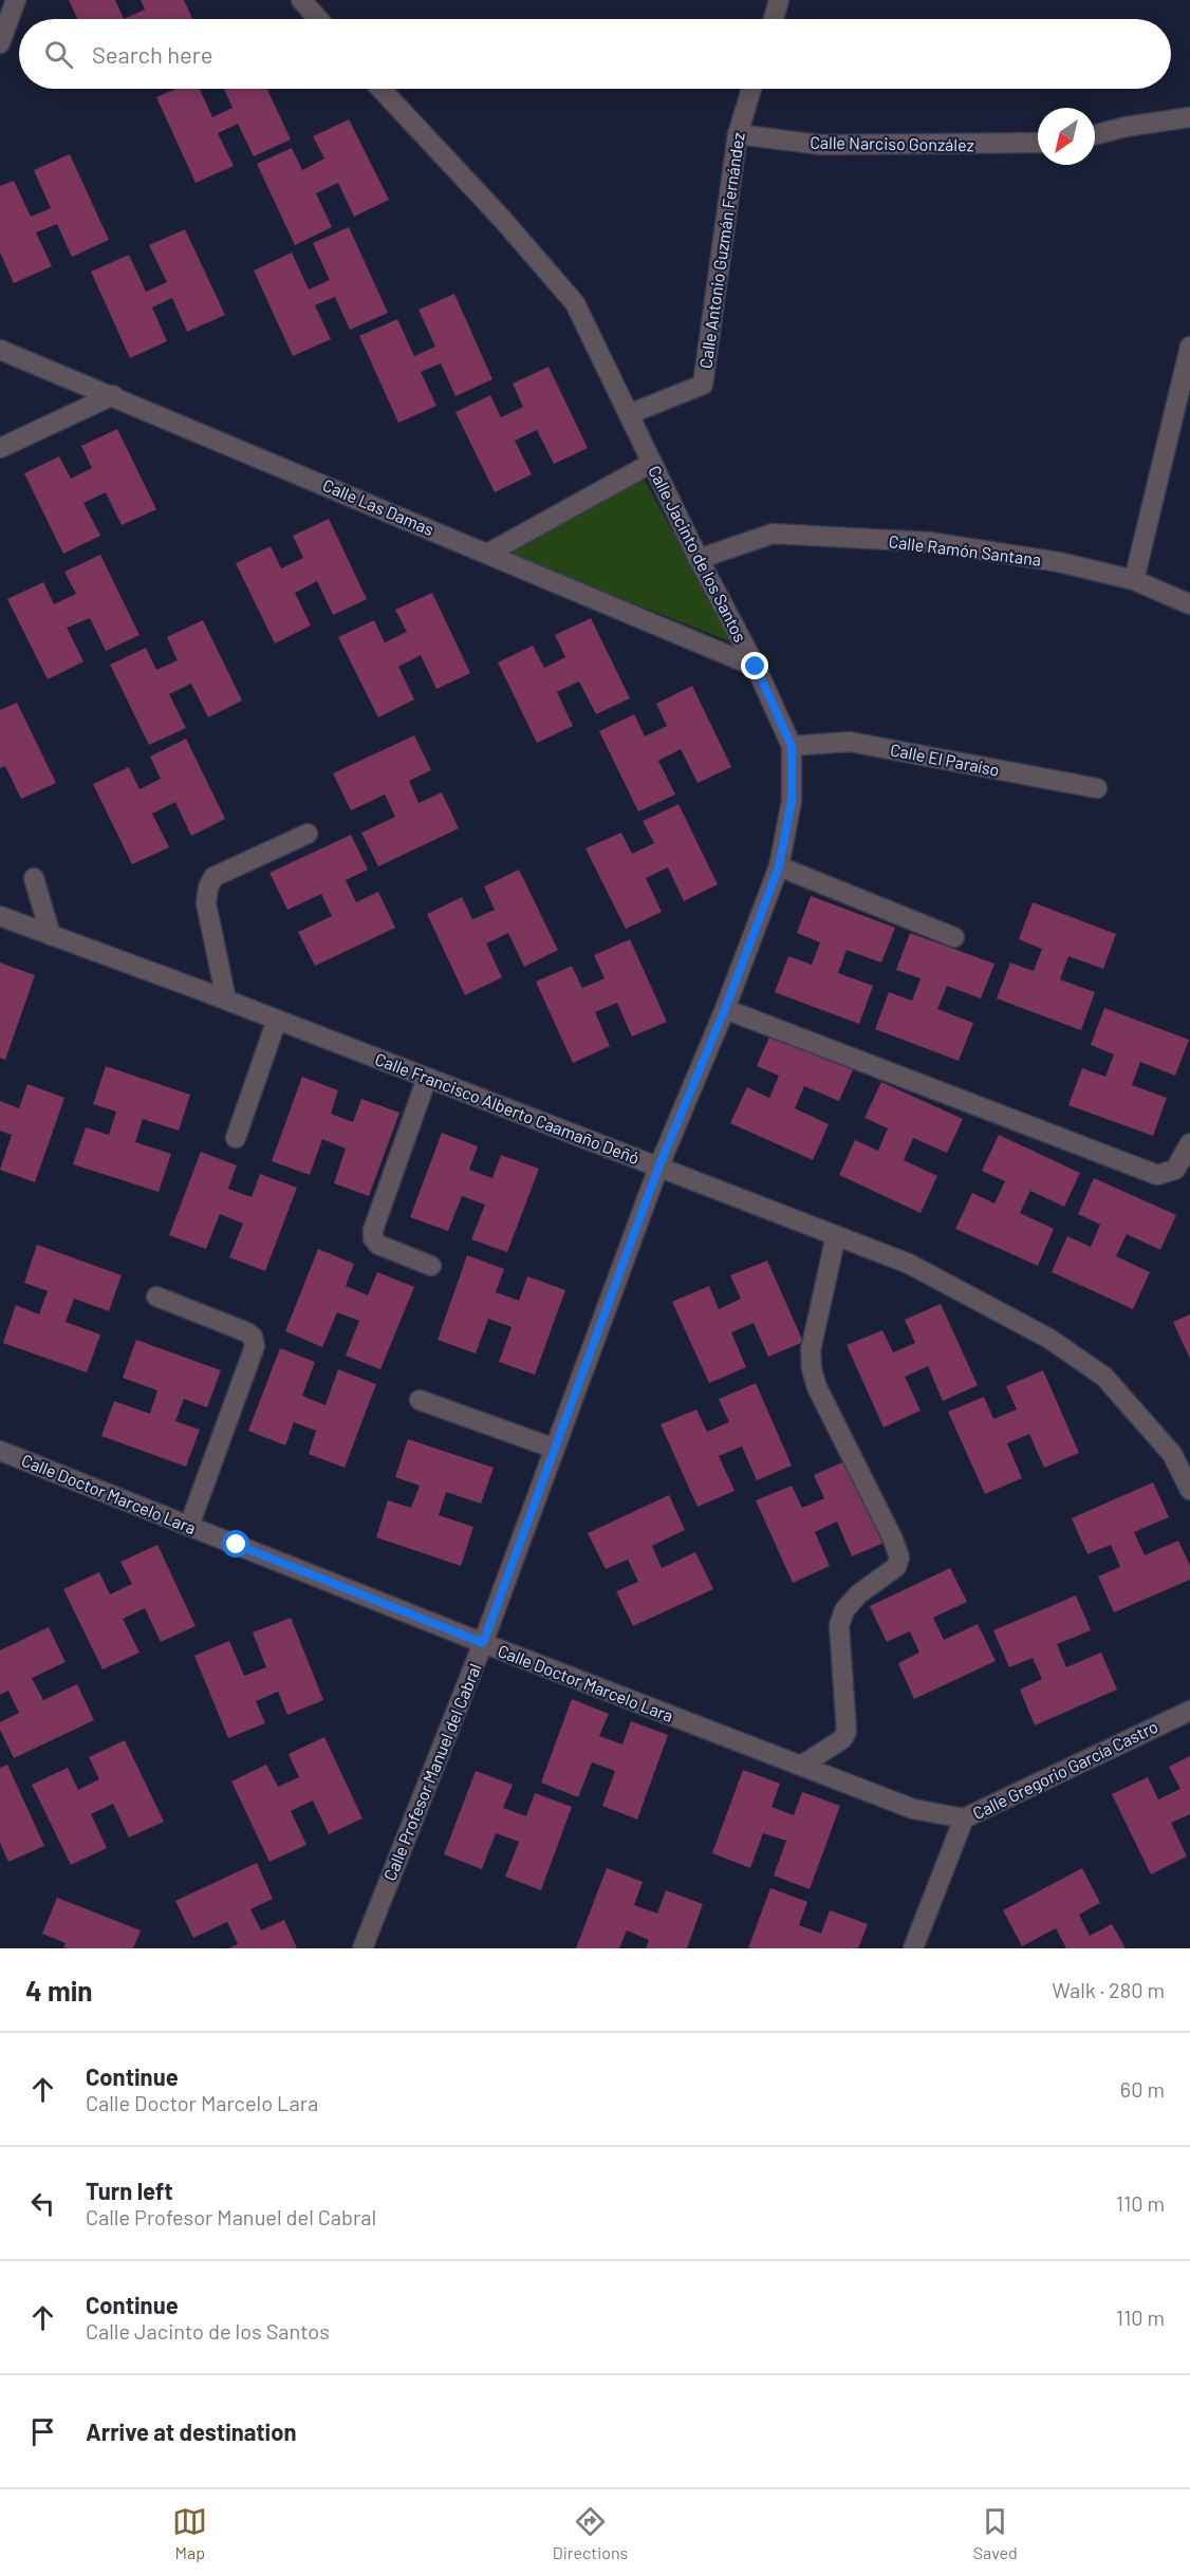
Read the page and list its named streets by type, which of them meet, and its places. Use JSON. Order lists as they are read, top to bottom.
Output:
{
  "streets": {
    "street": [
      "Calle Narciso González",
      "Calle Antonio Guzmán Fernández",
      "Calle Las Damas",
      "Calle Ramón Santana",
      "Calle Jacinto de los Santos",
      "Calle El Paraíso",
      "Calle Francisco Alberto Caamaño Deñó",
      "Calle Doctor Marcelo Lara",
      "Calle Gregorio García Castro",
      "Calle Profesor Manuel del Cabral"
    ]
  },
  "crossings": [
    ["Calle Narciso González", "Calle Antonio Guzmán Fernández"],
    ["Calle Antonio Guzmán Fernández", "Calle Jacinto de los Santos"],
    ["Calle Las Damas", "Calle Jacinto de los Santos"],
    ["Calle Ramón Santana", "Calle Jacinto de los Santos"],
    ["Calle Jacinto de los Santos", "Calle El Paraíso"],
    ["Calle Jacinto de los Santos", "Calle Francisco Alberto Caamaño Deñó"],
    ["Calle Jacinto de los Santos", "Calle Profesor Manuel del Cabral"],
    ["Calle Francisco Alberto Caamaño Deñó", "Calle Profesor Manuel del Cabral"],
    ["Calle Doctor Marcelo Lara", "Calle Gregorio García Castro"],
    ["Calle Doctor Marcelo Lara", "Calle Profesor Manuel del Cabral"]
  ],
  "north": "bottom left",
  "page": {
    "search": "Search here",
    "heading": ["4 min", "Walk · 280 m"],
    "list": [
      ["Continue", "Calle Doctor Marcelo Lara", "60 m"],
      ["Turn left", "Calle Profesor Manuel del Cabral", "110 m"],
      ["Continue", "Calle Jacinto de los Santos", "110 m"],
      "Arrive at destination"
    ],
    "nav": ["Map", "Directions", "Saved"]
  }
}
